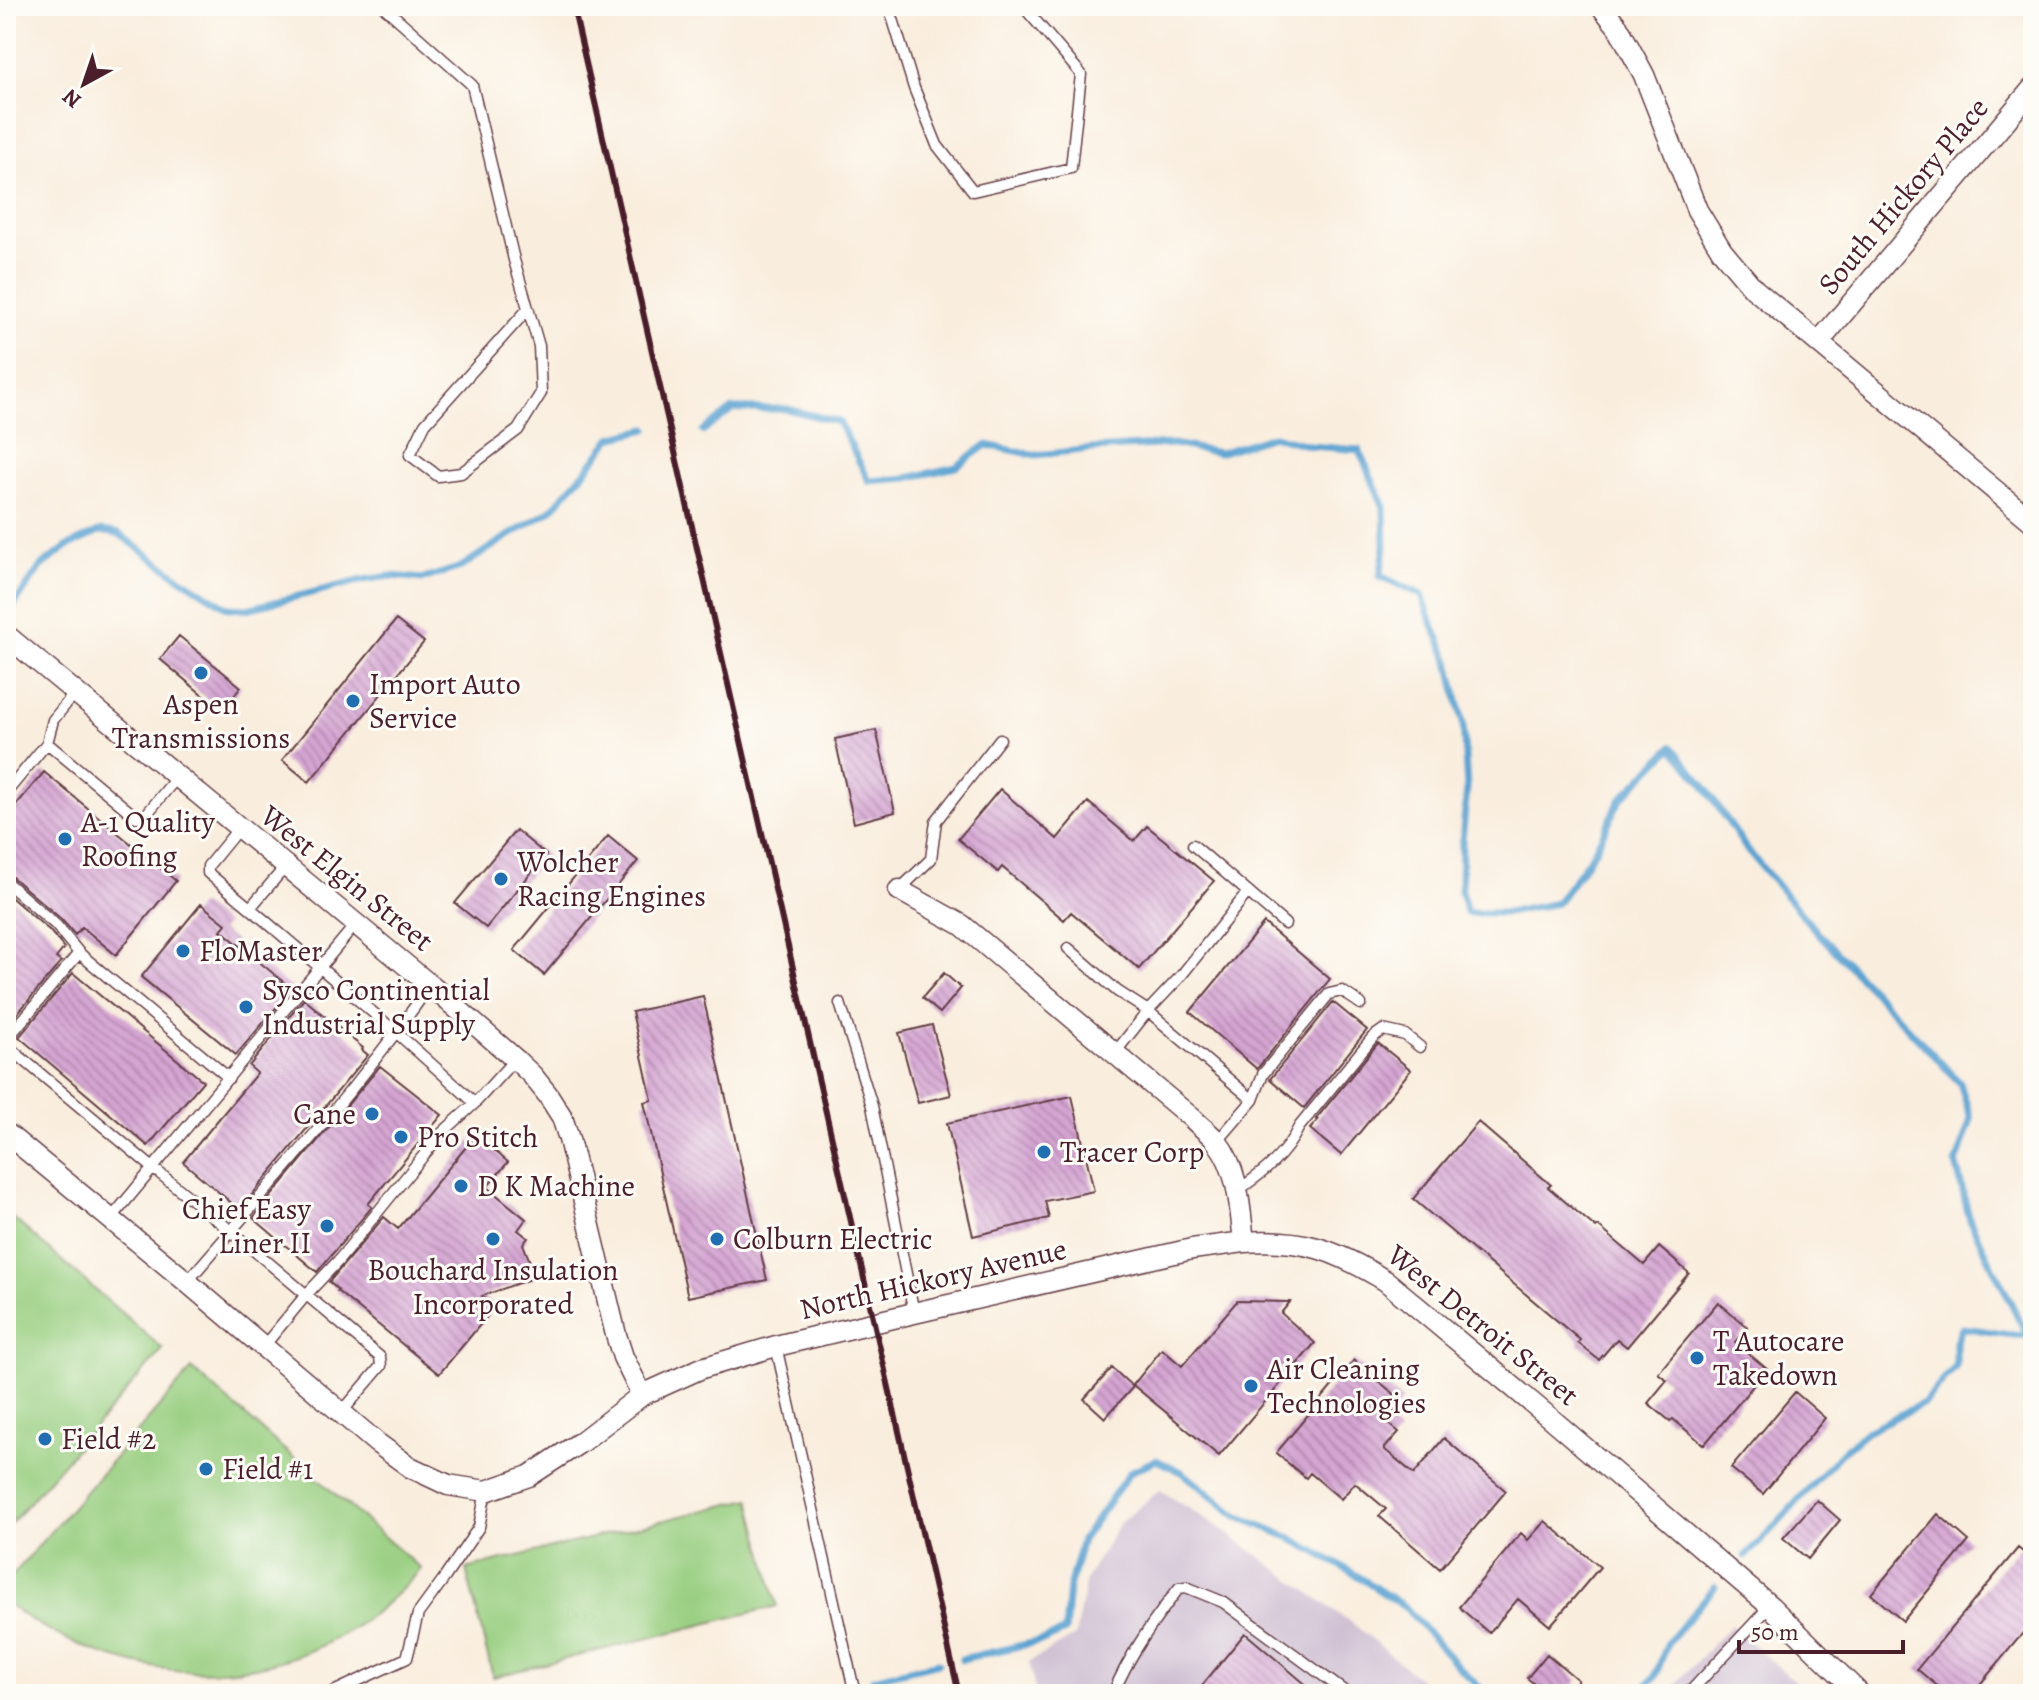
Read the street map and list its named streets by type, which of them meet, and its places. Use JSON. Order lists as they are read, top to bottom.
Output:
{
  "streets": {
    "street": [
      "South Hickory Place",
      "West Elgin Street",
      "North Hickory Avenue",
      "West Detroit Street"
    ]
  },
  "crossings": [
    ["West Elgin Street", "North Hickory Avenue"],
    ["North Hickory Avenue", "West Detroit Street"]
  ],
  "places": [
    "Aspen Transmissions",
    "Import Auto Service",
    "A-1 Quality Roofing",
    "Wolcher Racing Engines",
    "FloMaster",
    "Sysco Continential Industrial Supply",
    "Cane",
    "Pro Stitch",
    "Tracer Corp",
    "D K Machine",
    "Chief Easy Liner II",
    "Bouchard Insulation Incorporated",
    "Colburn Electric",
    "T Autocare Takedown",
    "Air Cleaning Technologies",
    "Field #2",
    "Field #1"
  ],
  "scale_bar": "50 m",
  "north": "bottom left"
}
